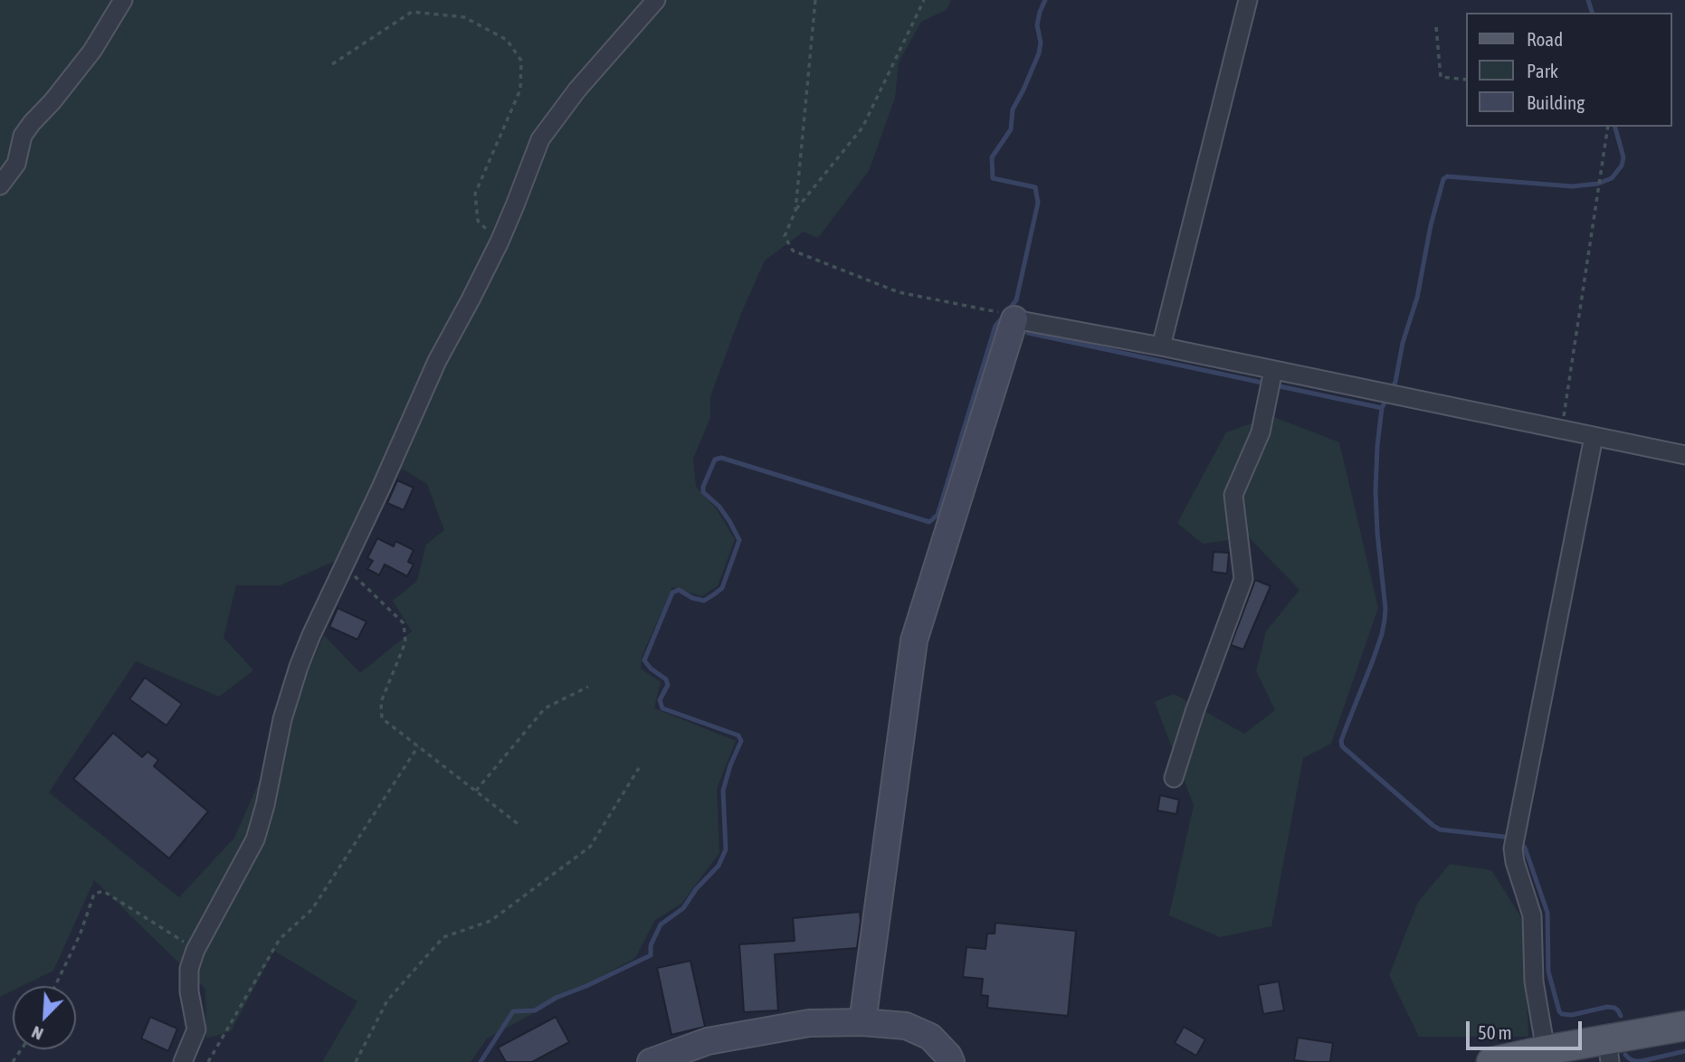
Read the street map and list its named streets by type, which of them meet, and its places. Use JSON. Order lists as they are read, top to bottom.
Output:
{
  "legend": ["Road", "Park", "Building"],
  "scale_bar": "50 m",
  "north": "bottom left"
}
